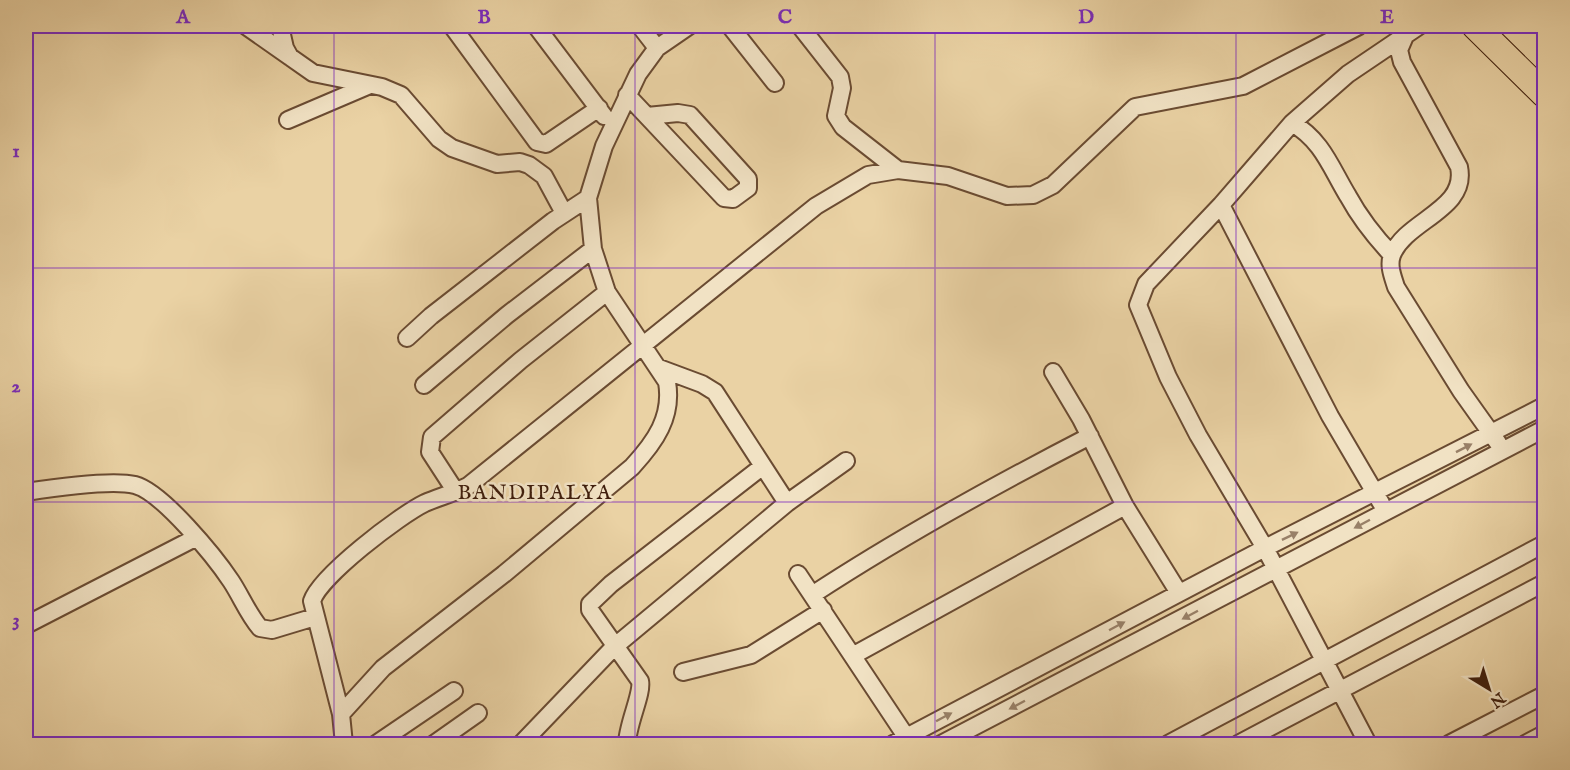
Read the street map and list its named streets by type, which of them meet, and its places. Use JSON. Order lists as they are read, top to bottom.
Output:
{
  "districts": ["BANDIPALYA"],
  "north": "bottom right",
  "grid": {
    "columns": [
      "A",
      "B",
      "C",
      "D",
      "E"
    ],
    "rows": ["1", "2", "3"]
  }
}
